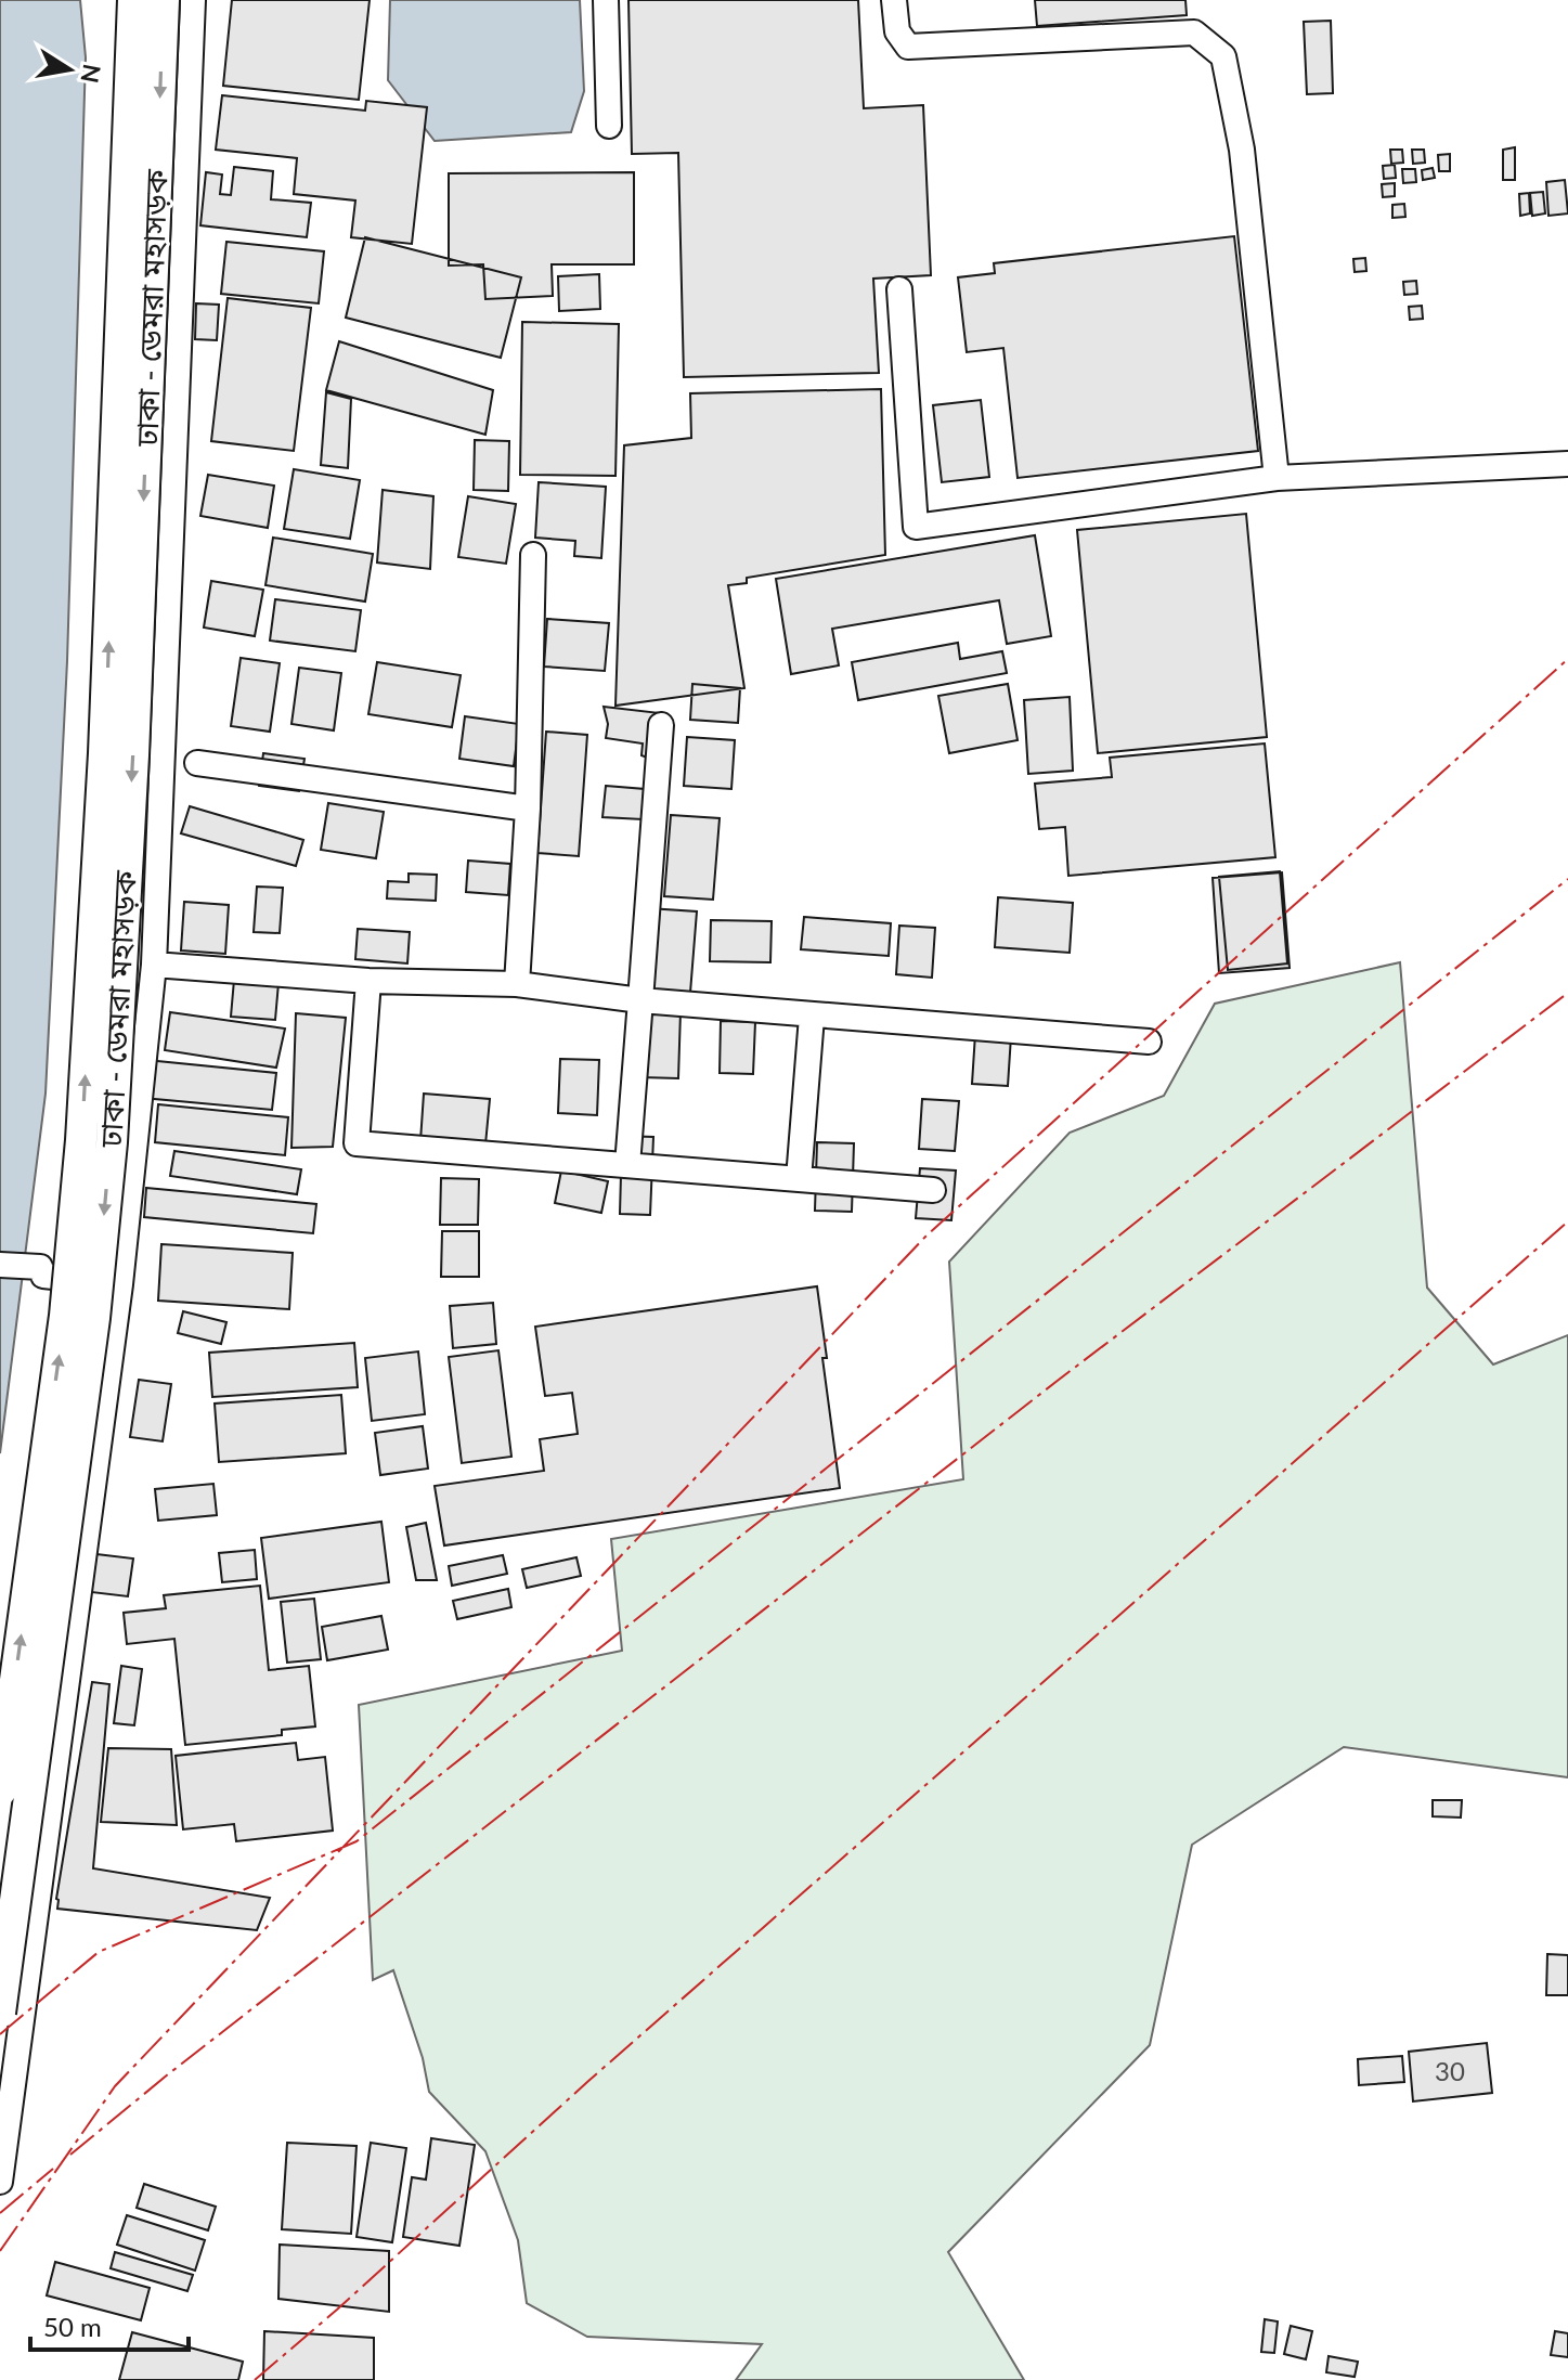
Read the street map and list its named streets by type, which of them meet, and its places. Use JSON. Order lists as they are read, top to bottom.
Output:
{
  "streets": {
    "main road": ["ঢাকা - ডেমরা মহাসড়ক"]
  },
  "house_numbers": ["30"],
  "scale_bar": "50 m",
  "north": "right"
}
